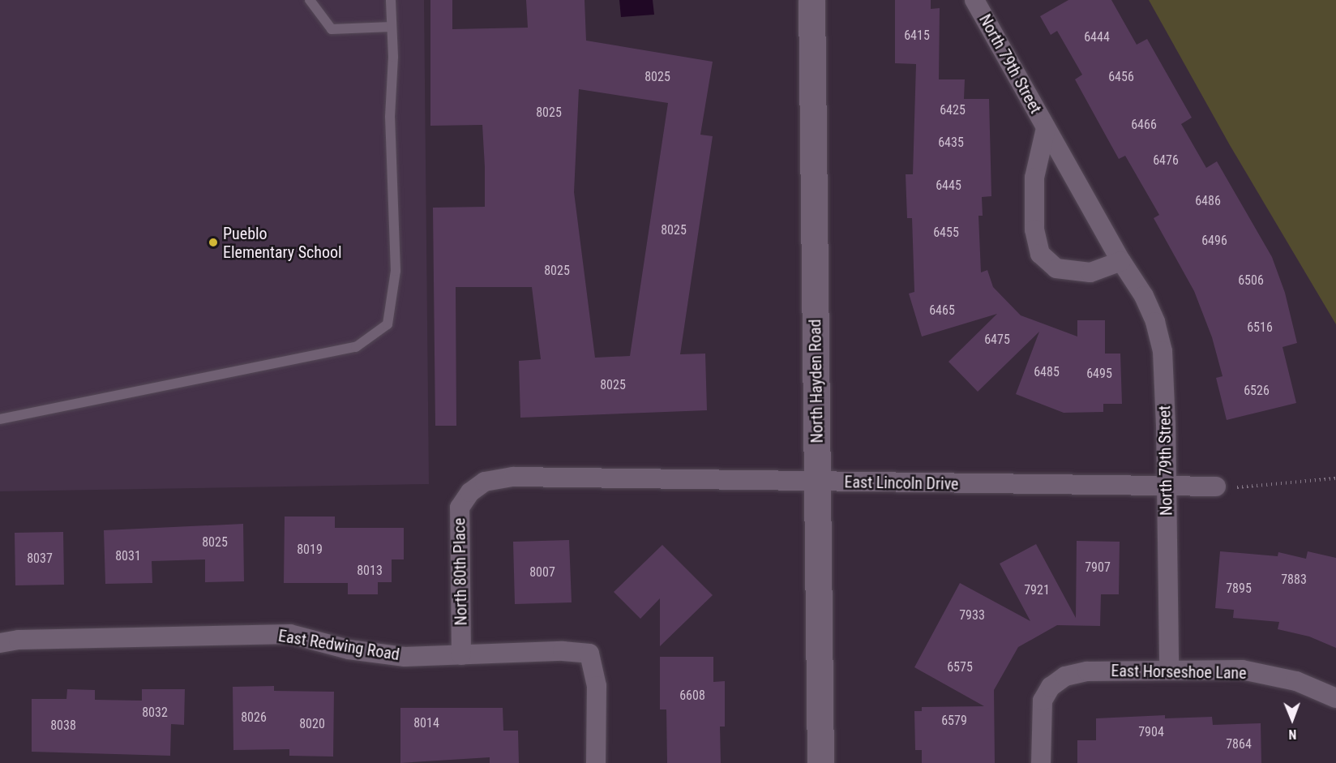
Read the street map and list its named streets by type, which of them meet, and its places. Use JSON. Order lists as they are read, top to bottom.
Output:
{
  "streets": {
    "main road": ["North Hayden Road"],
    "street": [
      "North 79th Street",
      "East Lincoln Drive",
      "North 80th Place",
      "East Redwing Road",
      "East Horseshoe Lane"
    ]
  },
  "crossings": [
    ["North 79th Street", "East Lincoln Drive"],
    ["North 79th Street", "East Horseshoe Lane"],
    ["North Hayden Road", "East Lincoln Drive"],
    ["East Lincoln Drive", "North 80th Place"],
    ["North 80th Place", "East Redwing Road"]
  ],
  "places": ["Pueblo Elementary School"],
  "house_numbers": [
    "6415",
    "6444",
    "8025",
    "6456",
    "6425",
    "8025",
    "6466",
    "6435",
    "6476",
    "6445",
    "6486",
    "8025",
    "6455",
    "6496",
    "8025",
    "6506",
    "6465",
    "6516",
    "6475",
    "6485",
    "6495",
    "8025",
    "6526",
    "8025",
    "8019",
    "8031",
    "8037",
    "7907",
    "8013",
    "8007",
    "7883",
    "7895",
    "7921",
    "7933",
    "6575",
    "6608",
    "8032",
    "8026",
    "6579",
    "8014",
    "8020",
    "8038",
    "7904",
    "7864"
  ],
  "north": "bottom"
}
